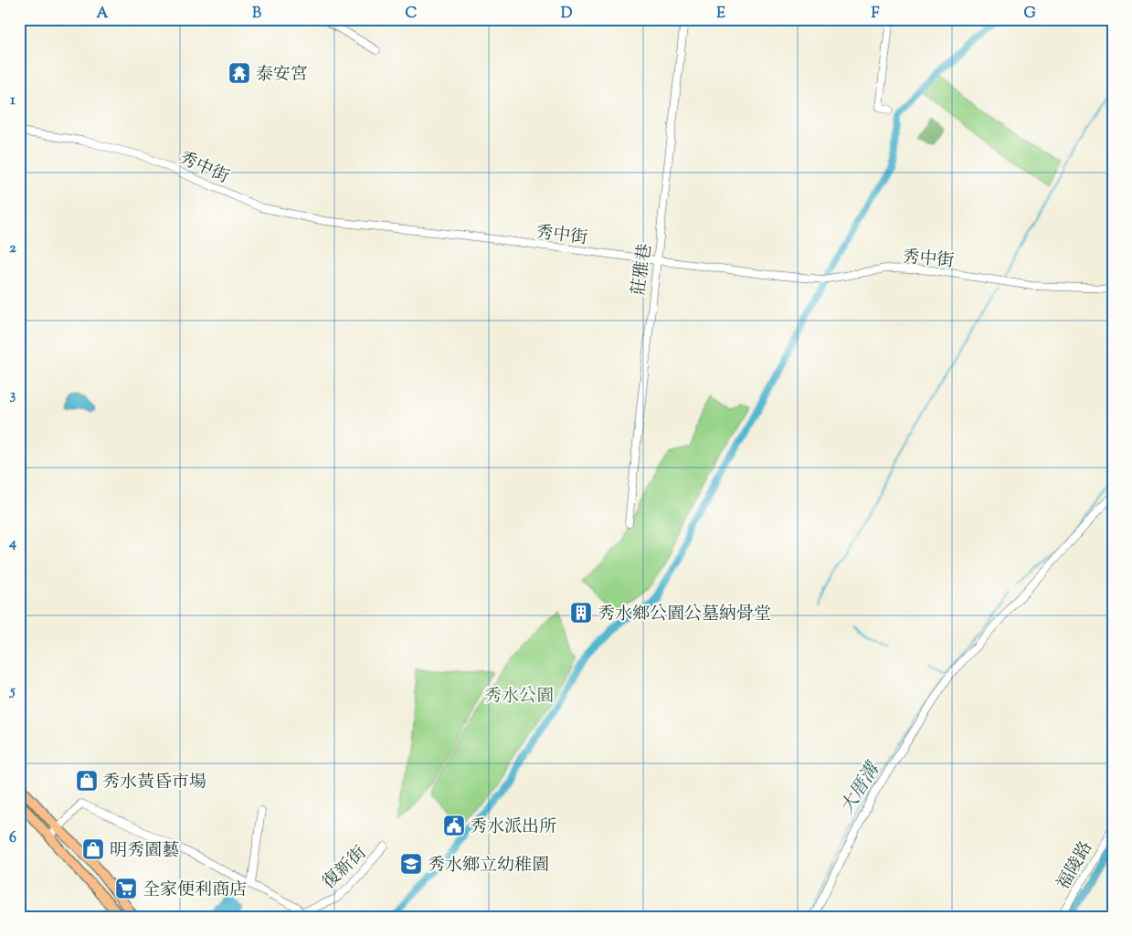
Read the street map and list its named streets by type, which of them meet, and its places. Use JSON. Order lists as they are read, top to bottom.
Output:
{
  "streets": {
    "street": [
      "秀中街",
      "莊雅巷",
      "福陵路",
      "復新街"
    ]
  },
  "crossings": [
    ["秀中街", "莊雅巷"]
  ],
  "water": ["大厝溝"],
  "parks": ["秀水公園"],
  "places": {
    "temple": ["泰安宮"],
    "building": ["秀水鄉公園公墓納骨堂"],
    "shop": ["秀水黃昏市場", "明秀園藝"],
    "public building": ["秀水派出所"],
    "school or university": ["秀水鄉立幼稚園"],
    "supermarket": ["全家便利商店"]
  },
  "grid": {
    "columns": [
      "A",
      "B",
      "C",
      "D",
      "E",
      "F",
      "G"
    ],
    "rows": [
      "1",
      "2",
      "3",
      "4",
      "5",
      "6"
    ]
  }
}
